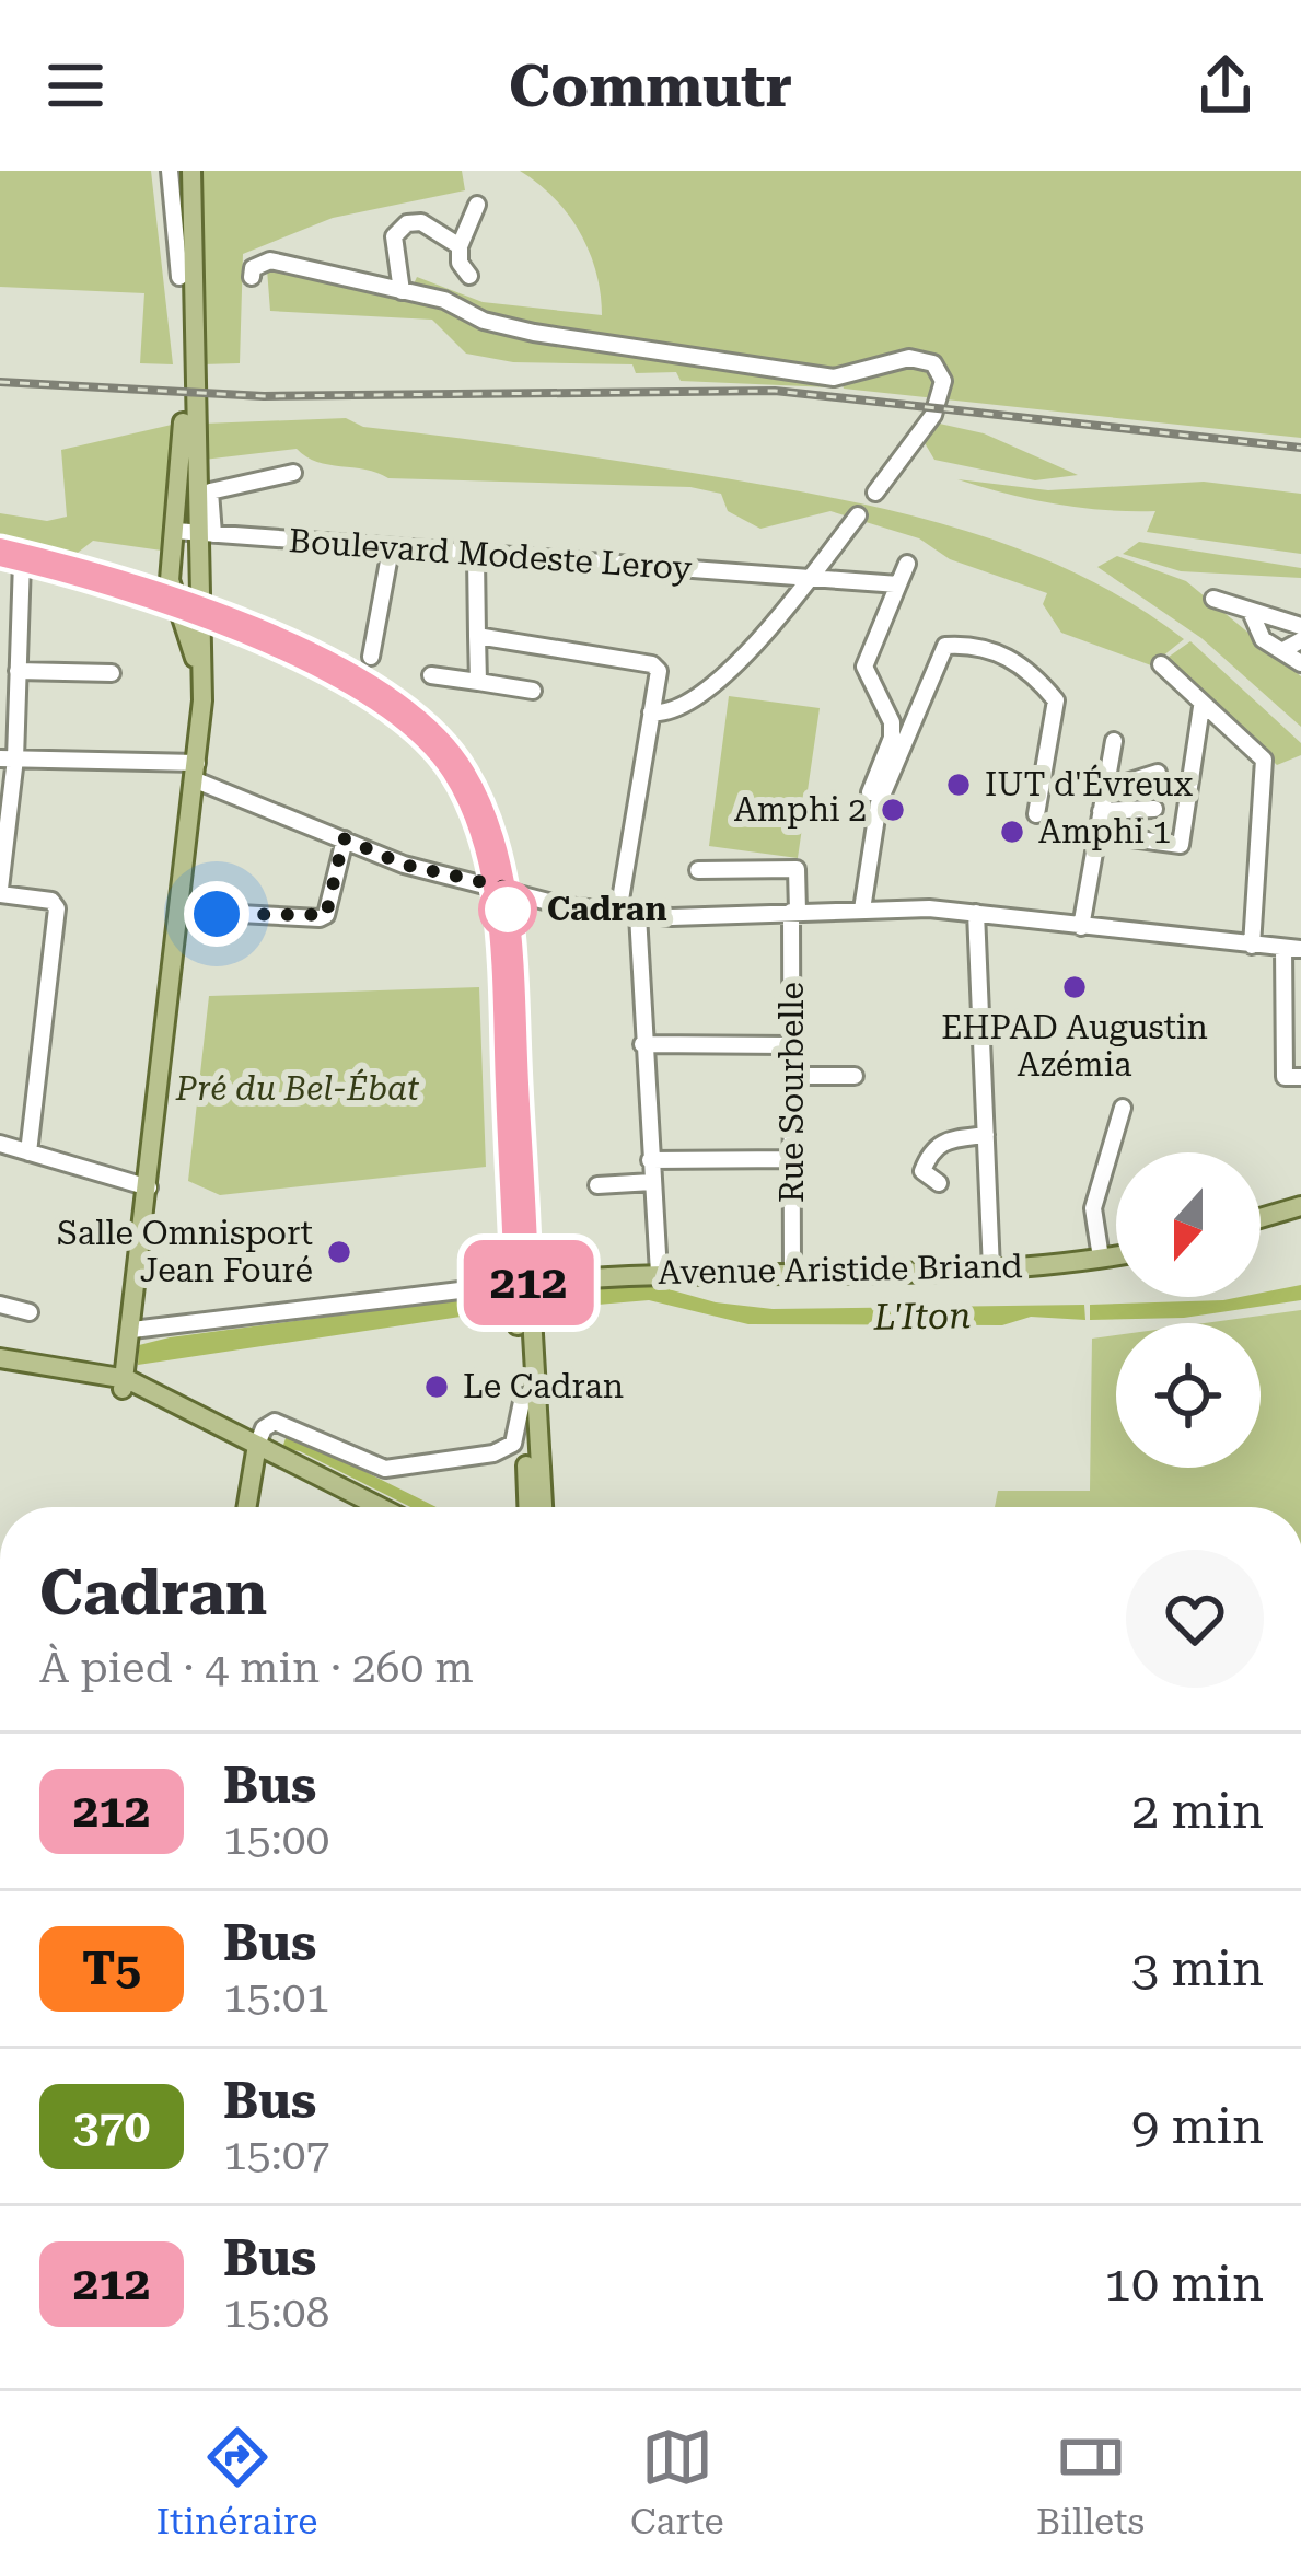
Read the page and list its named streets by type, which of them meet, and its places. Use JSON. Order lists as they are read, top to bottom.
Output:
{
  "streets": {
    "main road": ["Avenue Aristide Briand"],
    "street": ["Boulevard Modeste Leroy", "Rue Sourbelle"]
  },
  "crossings": [
    ["Rue Sourbelle", "Avenue Aristide Briand"]
  ],
  "water": ["L'Iton"],
  "parks": ["Pré du Bel-Ébat"],
  "places": [
    "IUT d'Évreux",
    "Amphi 2",
    "Amphi 1",
    "Cadran",
    "EHPAD Augustin Azémia",
    "Salle Omnisport Jean Fouré",
    "Le Cadran"
  ],
  "lines": ["bus line 212"],
  "north": "bottom",
  "page": {
    "header": "Commutr",
    "on_map": "212",
    "heading": ["Cadran", "À pied · 4 min · 260 m"],
    "list": [
      {
        "mark": "212",
        "name": "Bus",
        "note": "15:00",
        "value": "2 min"
      },
      {
        "mark": "T5",
        "name": "Bus",
        "note": "15:01",
        "value": "3 min"
      },
      {
        "mark": "370",
        "name": "Bus",
        "note": "15:07",
        "value": "9 min"
      },
      {
        "mark": "212",
        "name": "Bus",
        "note": "15:08",
        "value": "10 min"
      }
    ],
    "tabs": ["Itinéraire", "Carte", "Billets"]
  }
}
